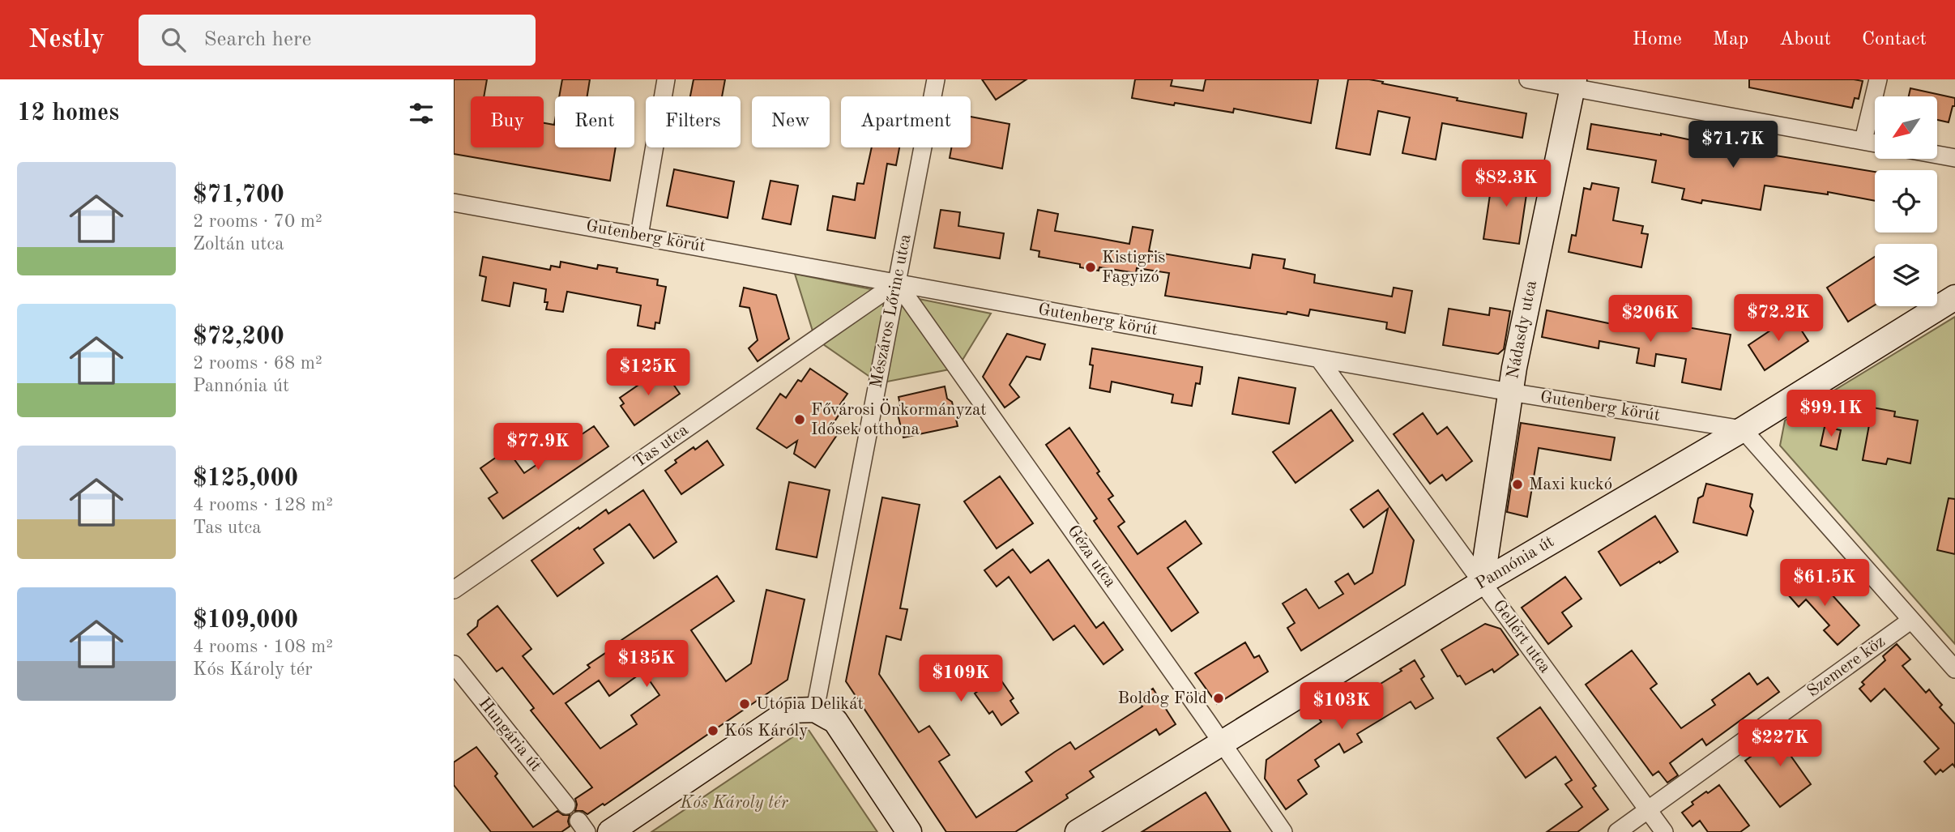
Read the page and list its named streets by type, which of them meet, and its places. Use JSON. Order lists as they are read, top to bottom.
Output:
{
  "streets": {
    "street": [
      "Gutenberg körút",
      "Mészáros Lőrinc utca",
      "Nádasdy utca",
      "Tas utca",
      "Géza utca",
      "Pannónia út",
      "Gellért utca",
      "Szemere köz",
      "Hungária út"
    ]
  },
  "crossings": [
    ["Gutenberg körút", "Mészáros Lőrinc utca"],
    ["Gutenberg körút", "Nádasdy utca"],
    ["Gutenberg körút", "Tas utca"],
    ["Gutenberg körút", "Géza utca"],
    ["Gutenberg körút", "Pannónia út"],
    ["Gutenberg körút", "Gellért utca"],
    ["Mészáros Lőrinc utca", "Tas utca"],
    ["Mészáros Lőrinc utca", "Géza utca"],
    ["Nádasdy utca", "Pannónia út"],
    ["Nádasdy utca", "Gellért utca"],
    ["Tas utca", "Géza utca"],
    ["Géza utca", "Pannónia út"],
    ["Pannónia út", "Gellért utca"],
    ["Gellért utca", "Szemere köz"]
  ],
  "parks": ["Kós Károly tér"],
  "places": [
    "Kistigris Fagyizó",
    "Fővárosi Önkormányzat Idősek otthona",
    "Maxi kuckó",
    "Boldog Föld",
    "Utópia Delikát",
    "Kós Károly"
  ],
  "north": "bottom left",
  "page": {
    "header": "Nestly",
    "search": "Search here",
    "nav": [
      "Home",
      "Map",
      "About",
      "Contact"
    ],
    "heading": "12 homes",
    "chip": [
      "Buy",
      "Rent",
      "Filters",
      "New",
      "Apartment"
    ],
    "price": [
      "$71.7K",
      "$82.3K",
      "$72.2K",
      "$206K",
      "$125K",
      "$99.1K",
      "$77.9K",
      "$61.5K",
      "$135K",
      "$109K",
      "$103K",
      "$227K"
    ],
    "list": [
      {
        "name": "$71,700",
        "note": "2 rooms · 70 m² · Zoltán utca"
      },
      {
        "name": "$72,200",
        "note": "2 rooms · 68 m² · Pannónia út"
      },
      {
        "name": "$125,000",
        "note": "4 rooms · 128 m² · Tas utca"
      },
      {
        "name": "$109,000",
        "note": "4 rooms · 108 m² · Kós Károly tér"
      }
    ]
  }
}
